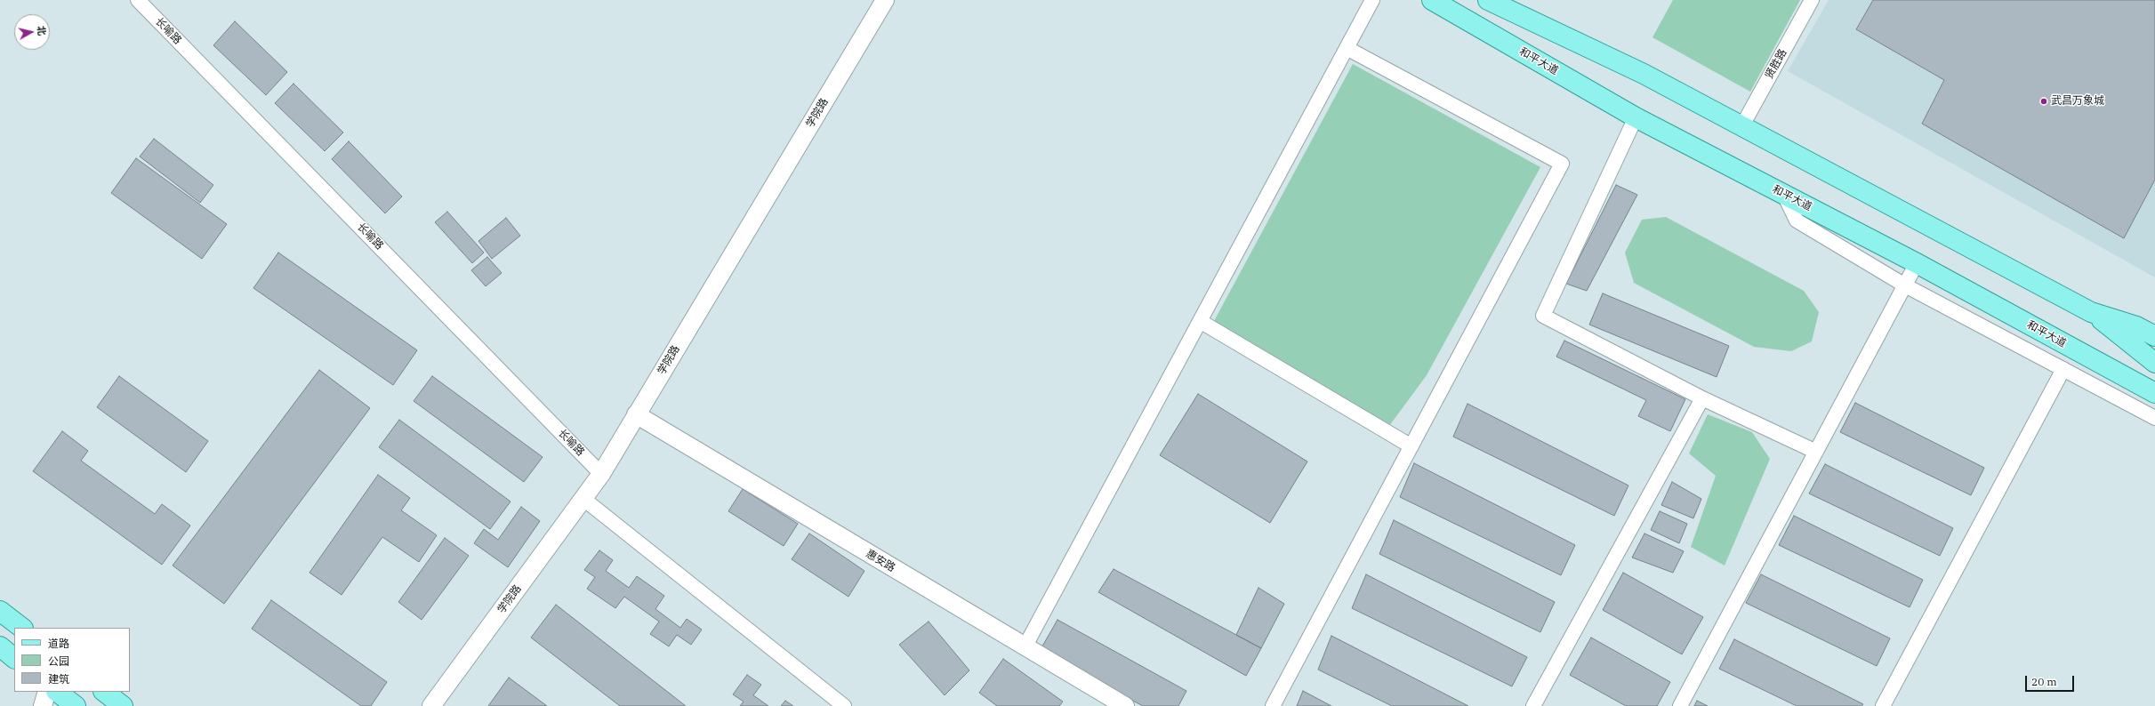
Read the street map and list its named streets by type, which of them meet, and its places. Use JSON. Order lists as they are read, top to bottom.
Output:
{
  "streets": {
    "main road": ["和平大道"],
    "street": [
      "长喻路",
      "贤胜路",
      "学院路",
      "惠安路"
    ]
  },
  "crossings": [
    ["长喻路", "学院路"],
    ["学院路", "惠安路"]
  ],
  "places": ["武昌万象城"],
  "legend": ["道路", "公园", "建筑"],
  "scale_bar": "20 m",
  "north": "right"
}
